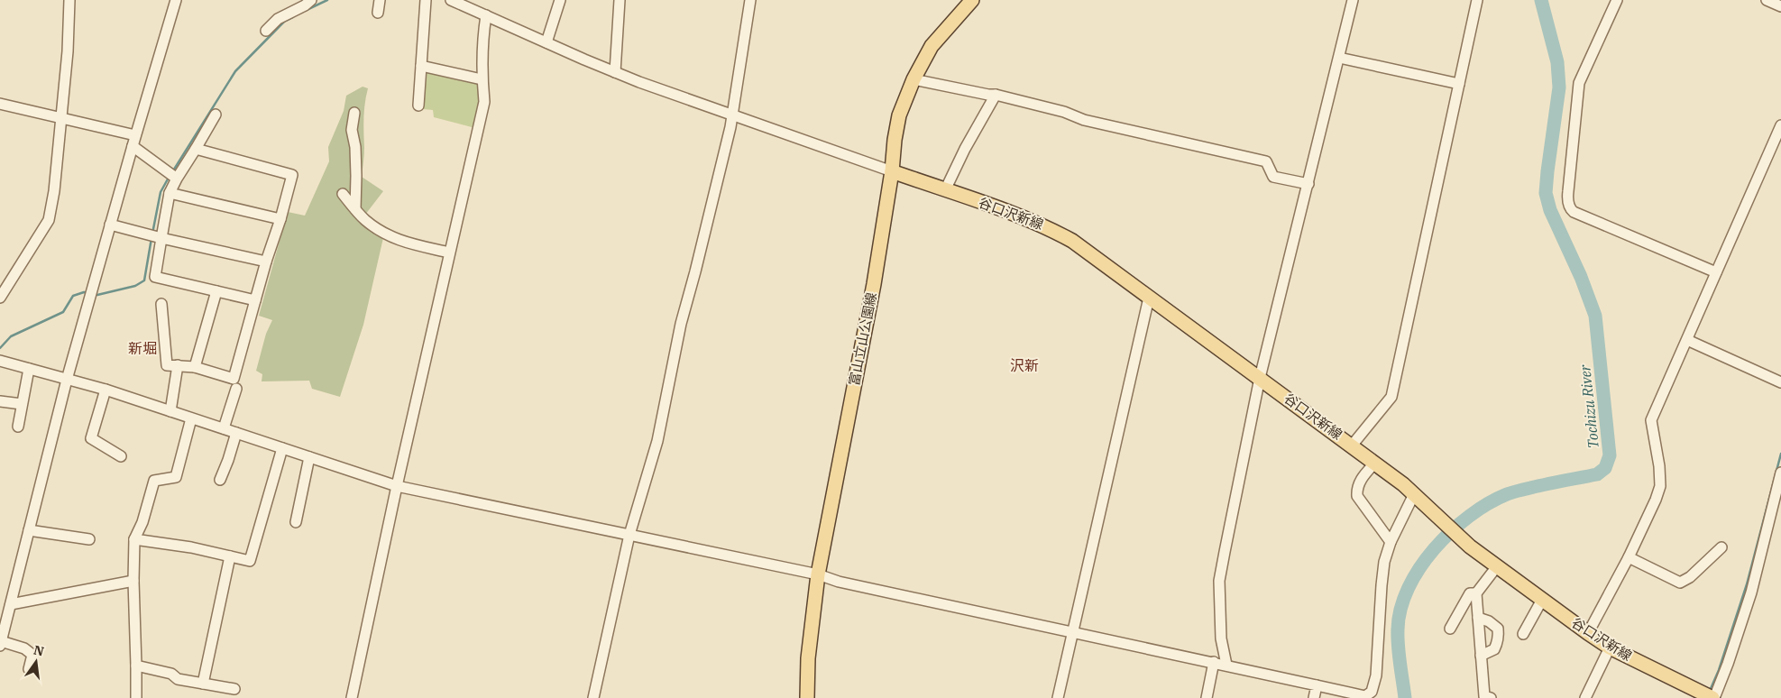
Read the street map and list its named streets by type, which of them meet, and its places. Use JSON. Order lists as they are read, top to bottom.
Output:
{
  "streets": {
    "main road": ["谷口沢新線", "富山立山公園線"]
  },
  "crossings": [
    ["谷口沢新線", "富山立山公園線"]
  ],
  "districts": ["新堀", "沢新"],
  "water": ["Tochizu River"],
  "north": "top"
}
